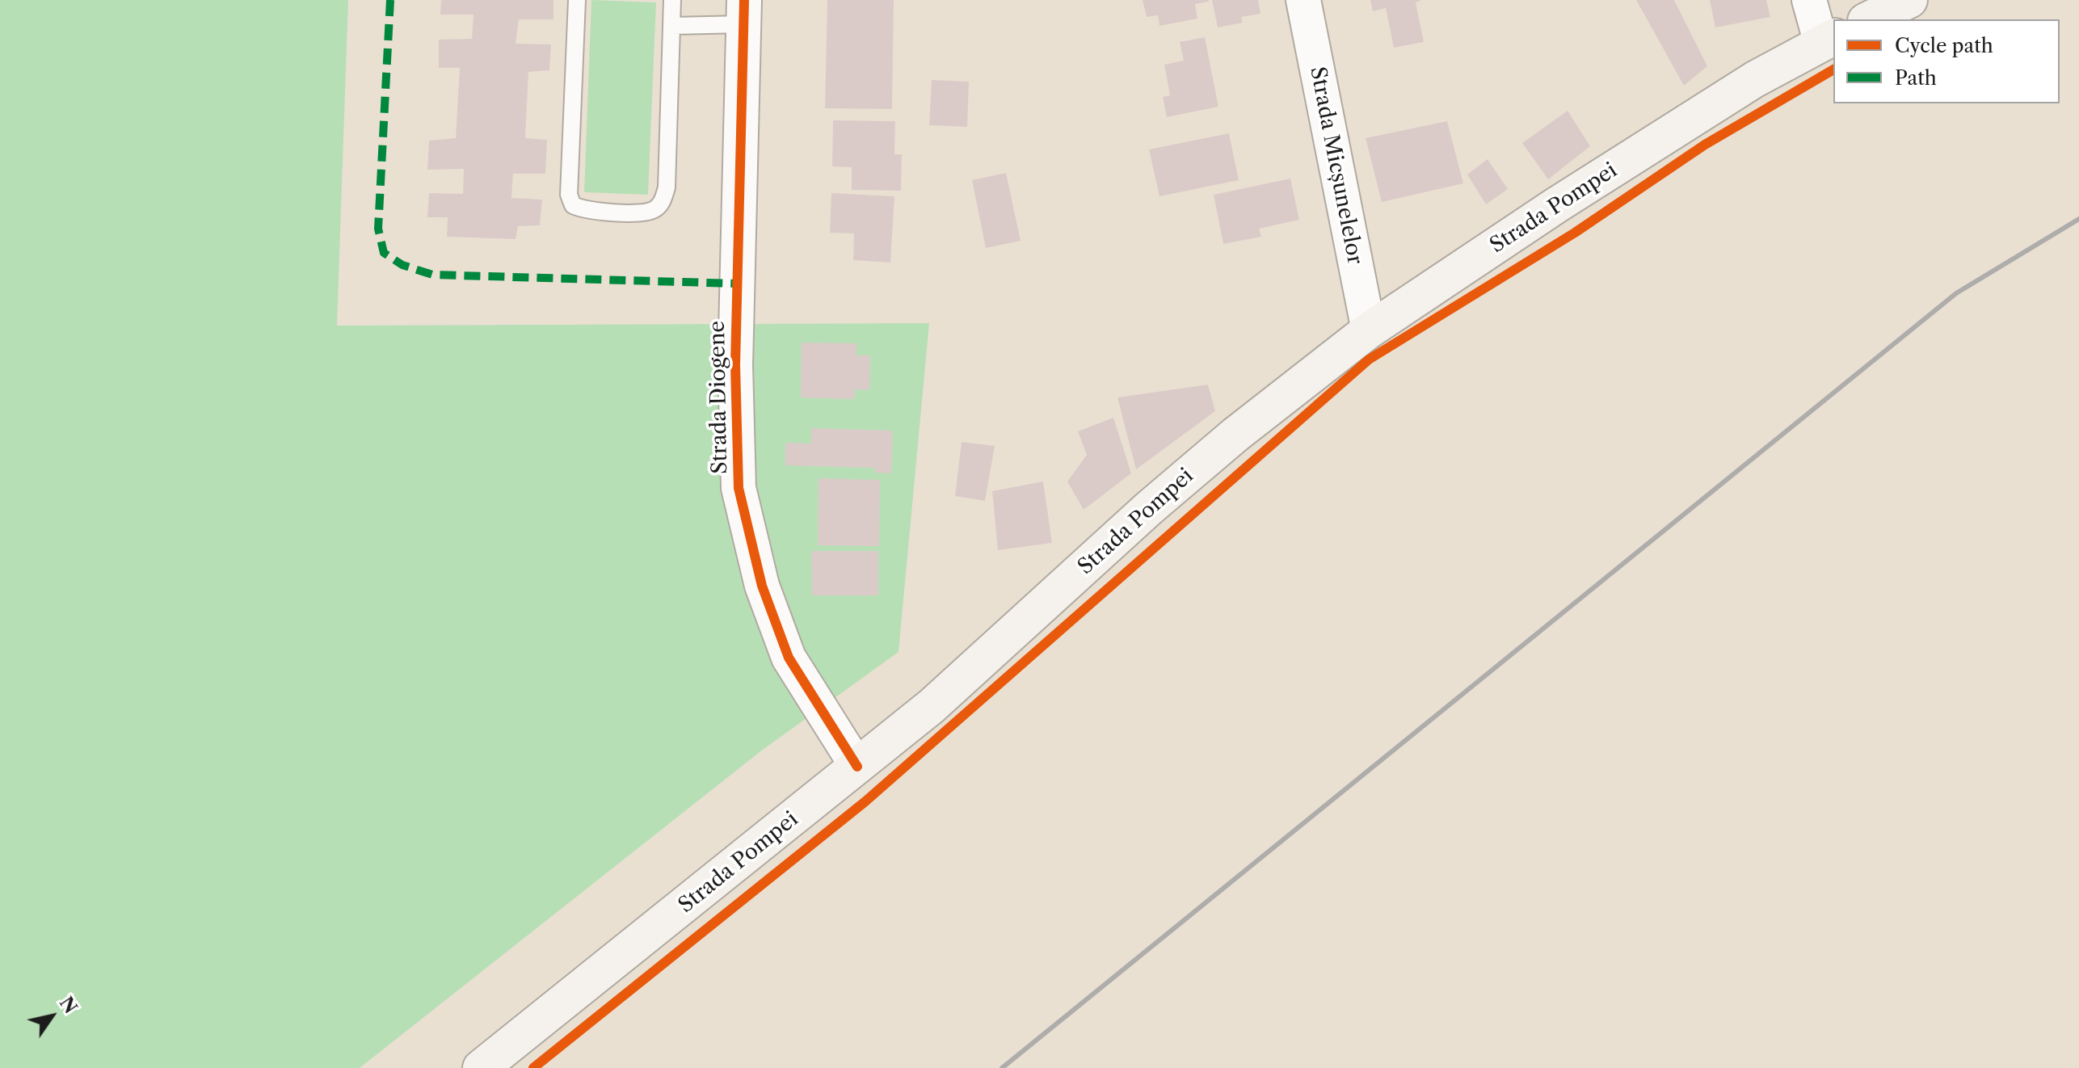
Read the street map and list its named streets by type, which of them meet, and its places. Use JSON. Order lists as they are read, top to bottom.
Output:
{
  "streets": {
    "main road": ["Strada Pompei"],
    "street": ["Strada Micșunelelor", "Strada Diogene"]
  },
  "crossings": [
    ["Strada Micșunelelor", "Strada Pompei"],
    ["Strada Pompei", "Strada Diogene"]
  ],
  "legend": ["Cycle path", "Path"],
  "north": "top right"
}
